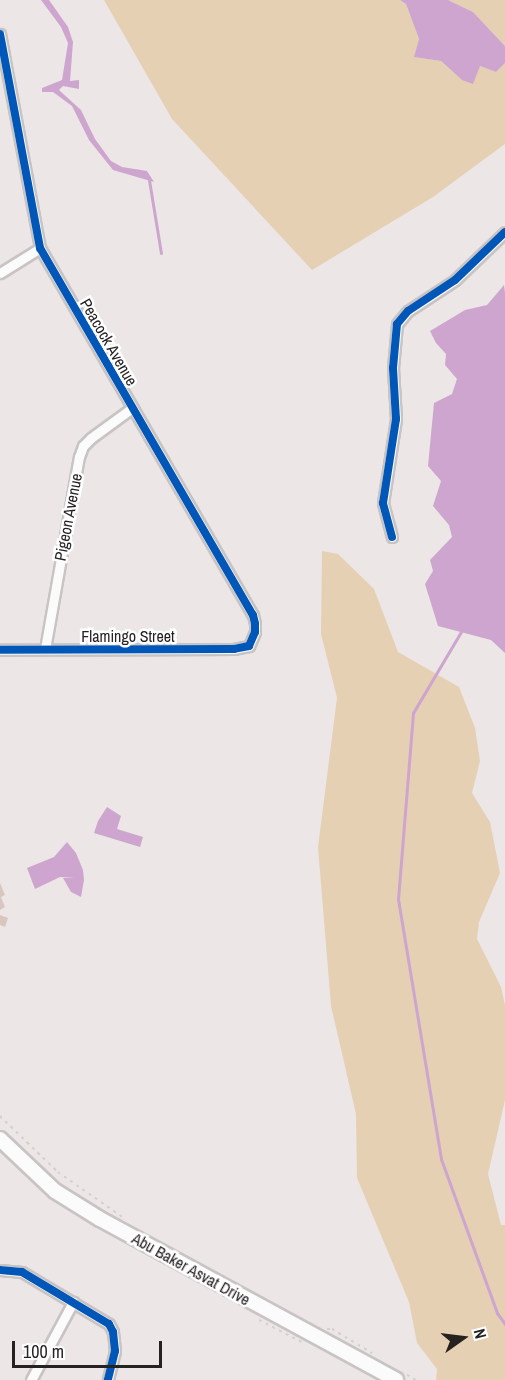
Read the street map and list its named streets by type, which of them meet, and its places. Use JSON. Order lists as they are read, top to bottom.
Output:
{
  "streets": {
    "main road": ["Abu Baker Asvat Drive"],
    "street": ["Peacock Avenue", "Pigeon Avenue", "Flamingo Street"]
  },
  "crossings": [
    ["Peacock Avenue", "Pigeon Avenue"],
    ["Peacock Avenue", "Flamingo Street"],
    ["Pigeon Avenue", "Flamingo Street"]
  ],
  "scale_bar": "100 m",
  "north": "right"
}
